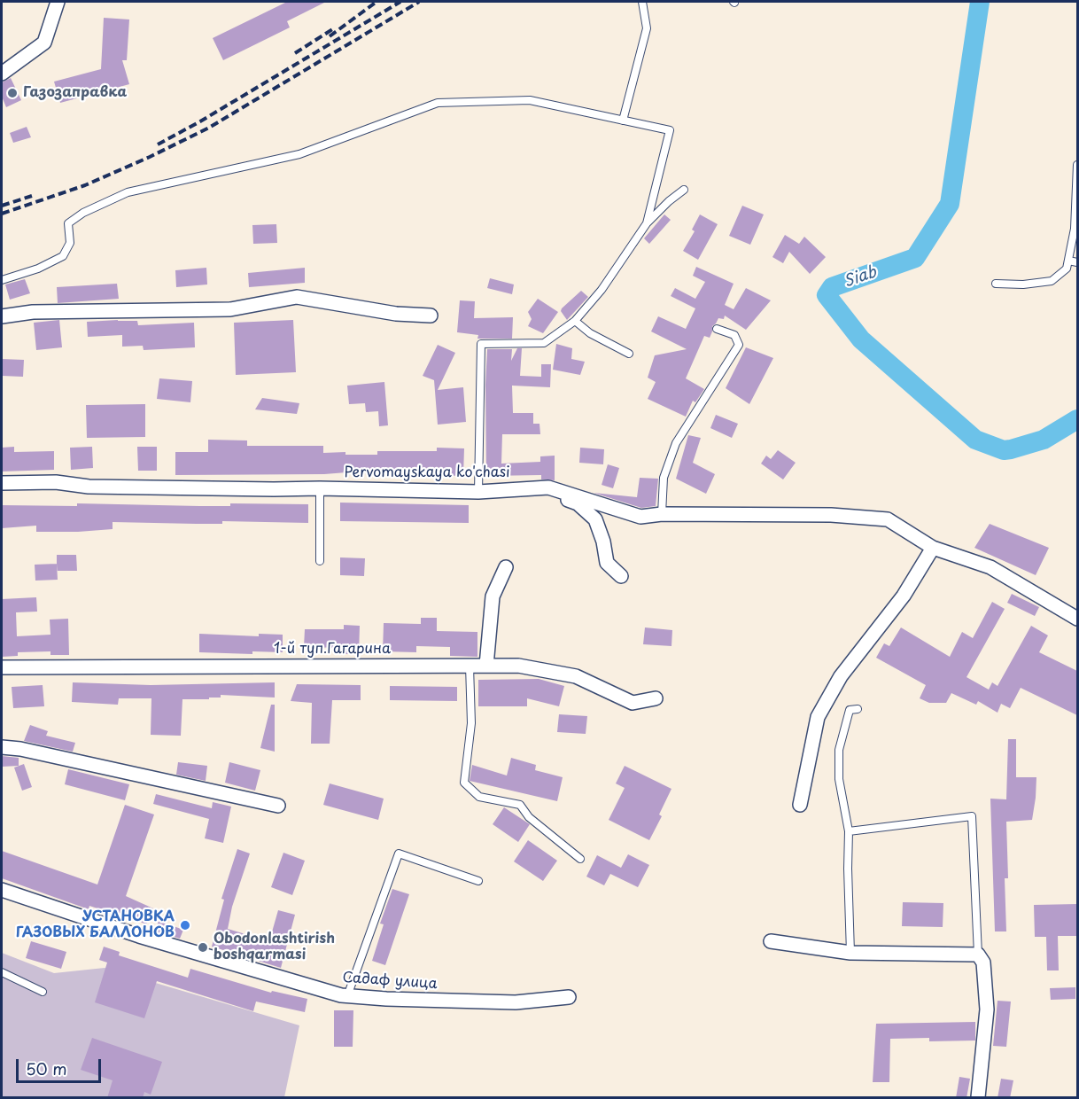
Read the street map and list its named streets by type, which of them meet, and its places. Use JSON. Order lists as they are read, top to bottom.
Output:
{
  "streets": {
    "street": ["Pervomayskaya ko'chasi", "1-й туп.Гагарина", "Садаф улица"]
  },
  "water": ["Siab"],
  "places": ["Газозаправка", "УСТАНОВКА ГАЗОВЫХ БАЛЛОНОВ", "Obodonlashtirish boshqarmasi"],
  "scale_bar": "50 m"
}
